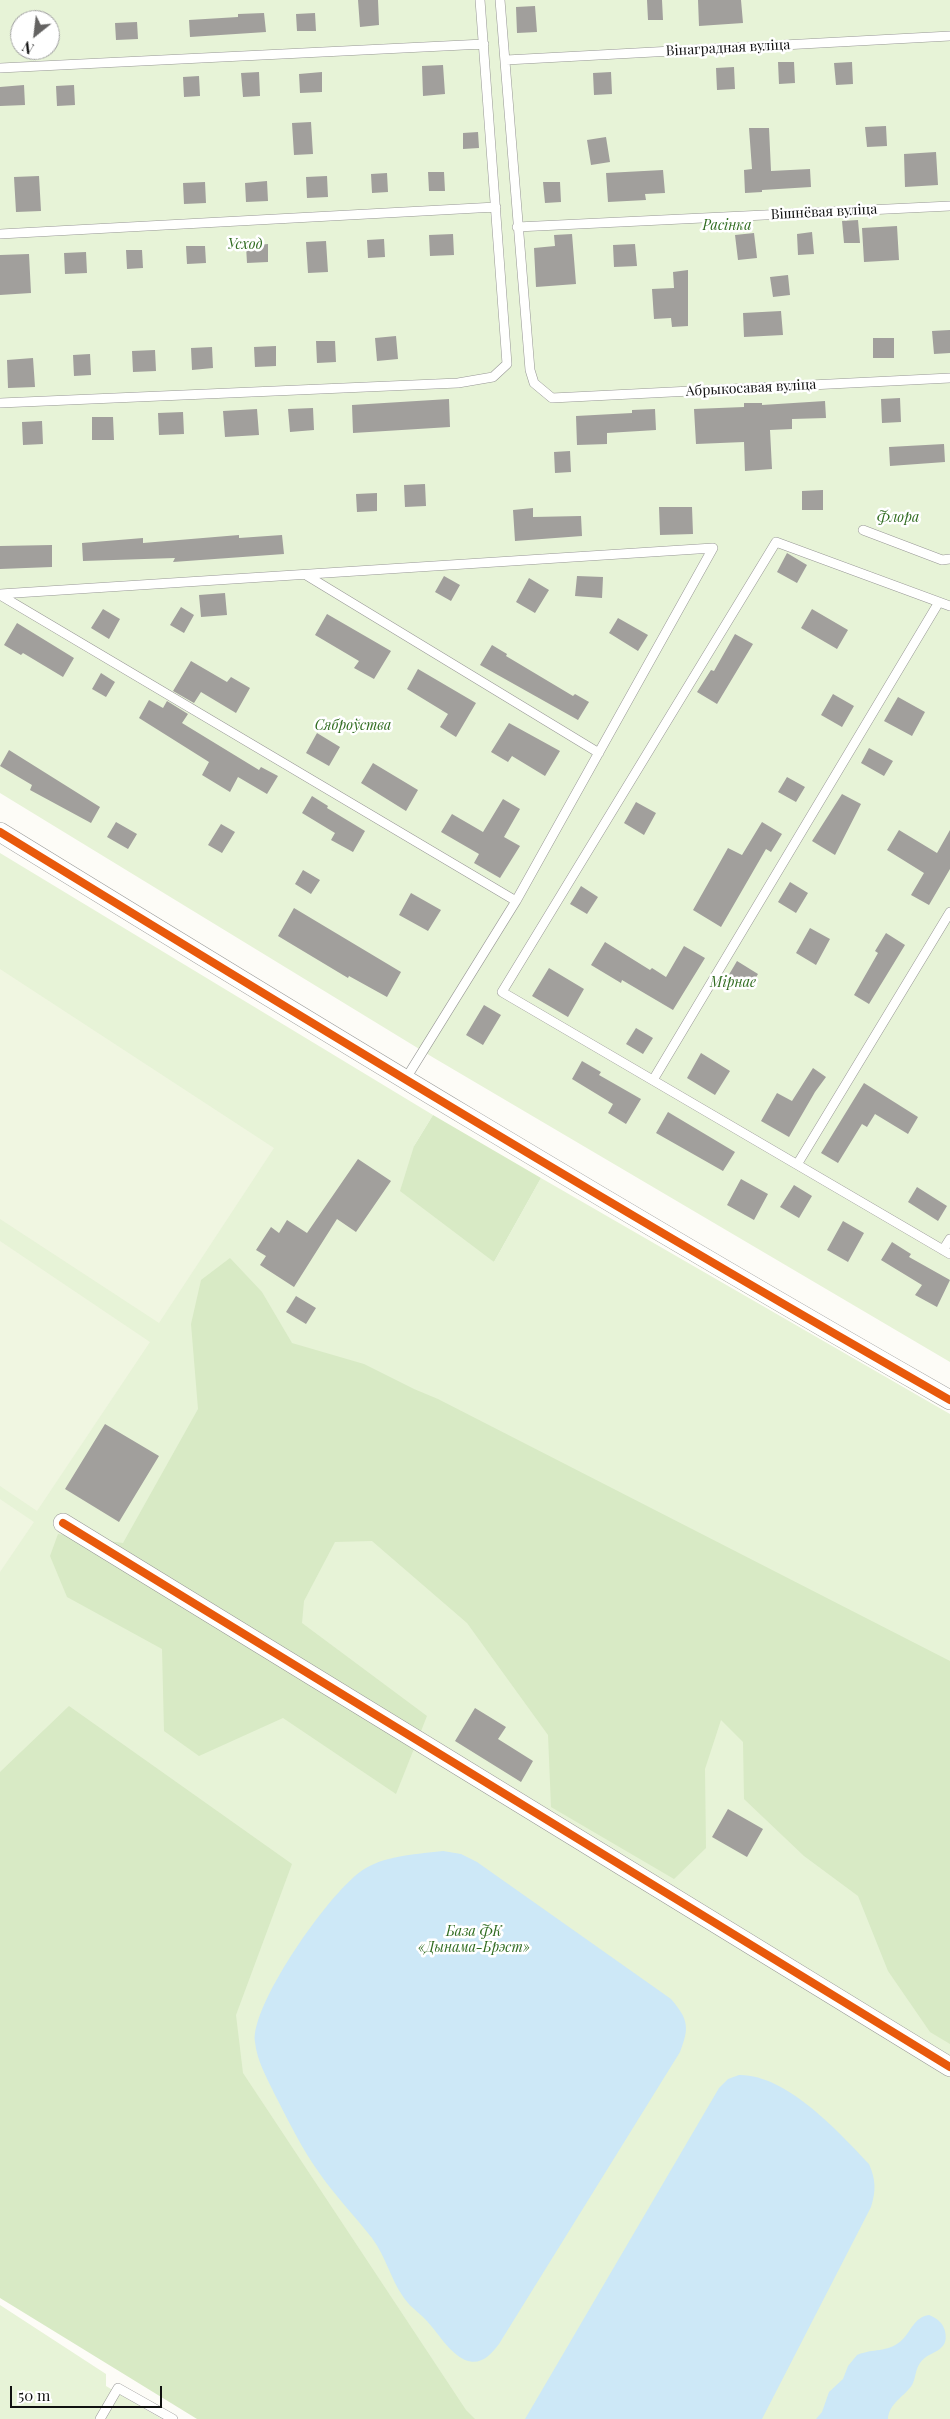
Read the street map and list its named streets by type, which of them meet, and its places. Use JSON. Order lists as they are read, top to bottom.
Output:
{
  "streets": {
    "lane": ["Вінаградная вуліца", "Вішнёвая вуліца", "Абрыкосавая вуліца"]
  },
  "crossings": [
    ["Вішнёвая вуліца", "Абрыкосавая вуліца"]
  ],
  "parks": [
    "Расінка",
    "Усход",
    "Флора",
    "Сяброўства",
    "Мірнае",
    "База ФК «Дынама-Брэст»"
  ],
  "scale_bar": "50 m",
  "north": "bottom left"
}
